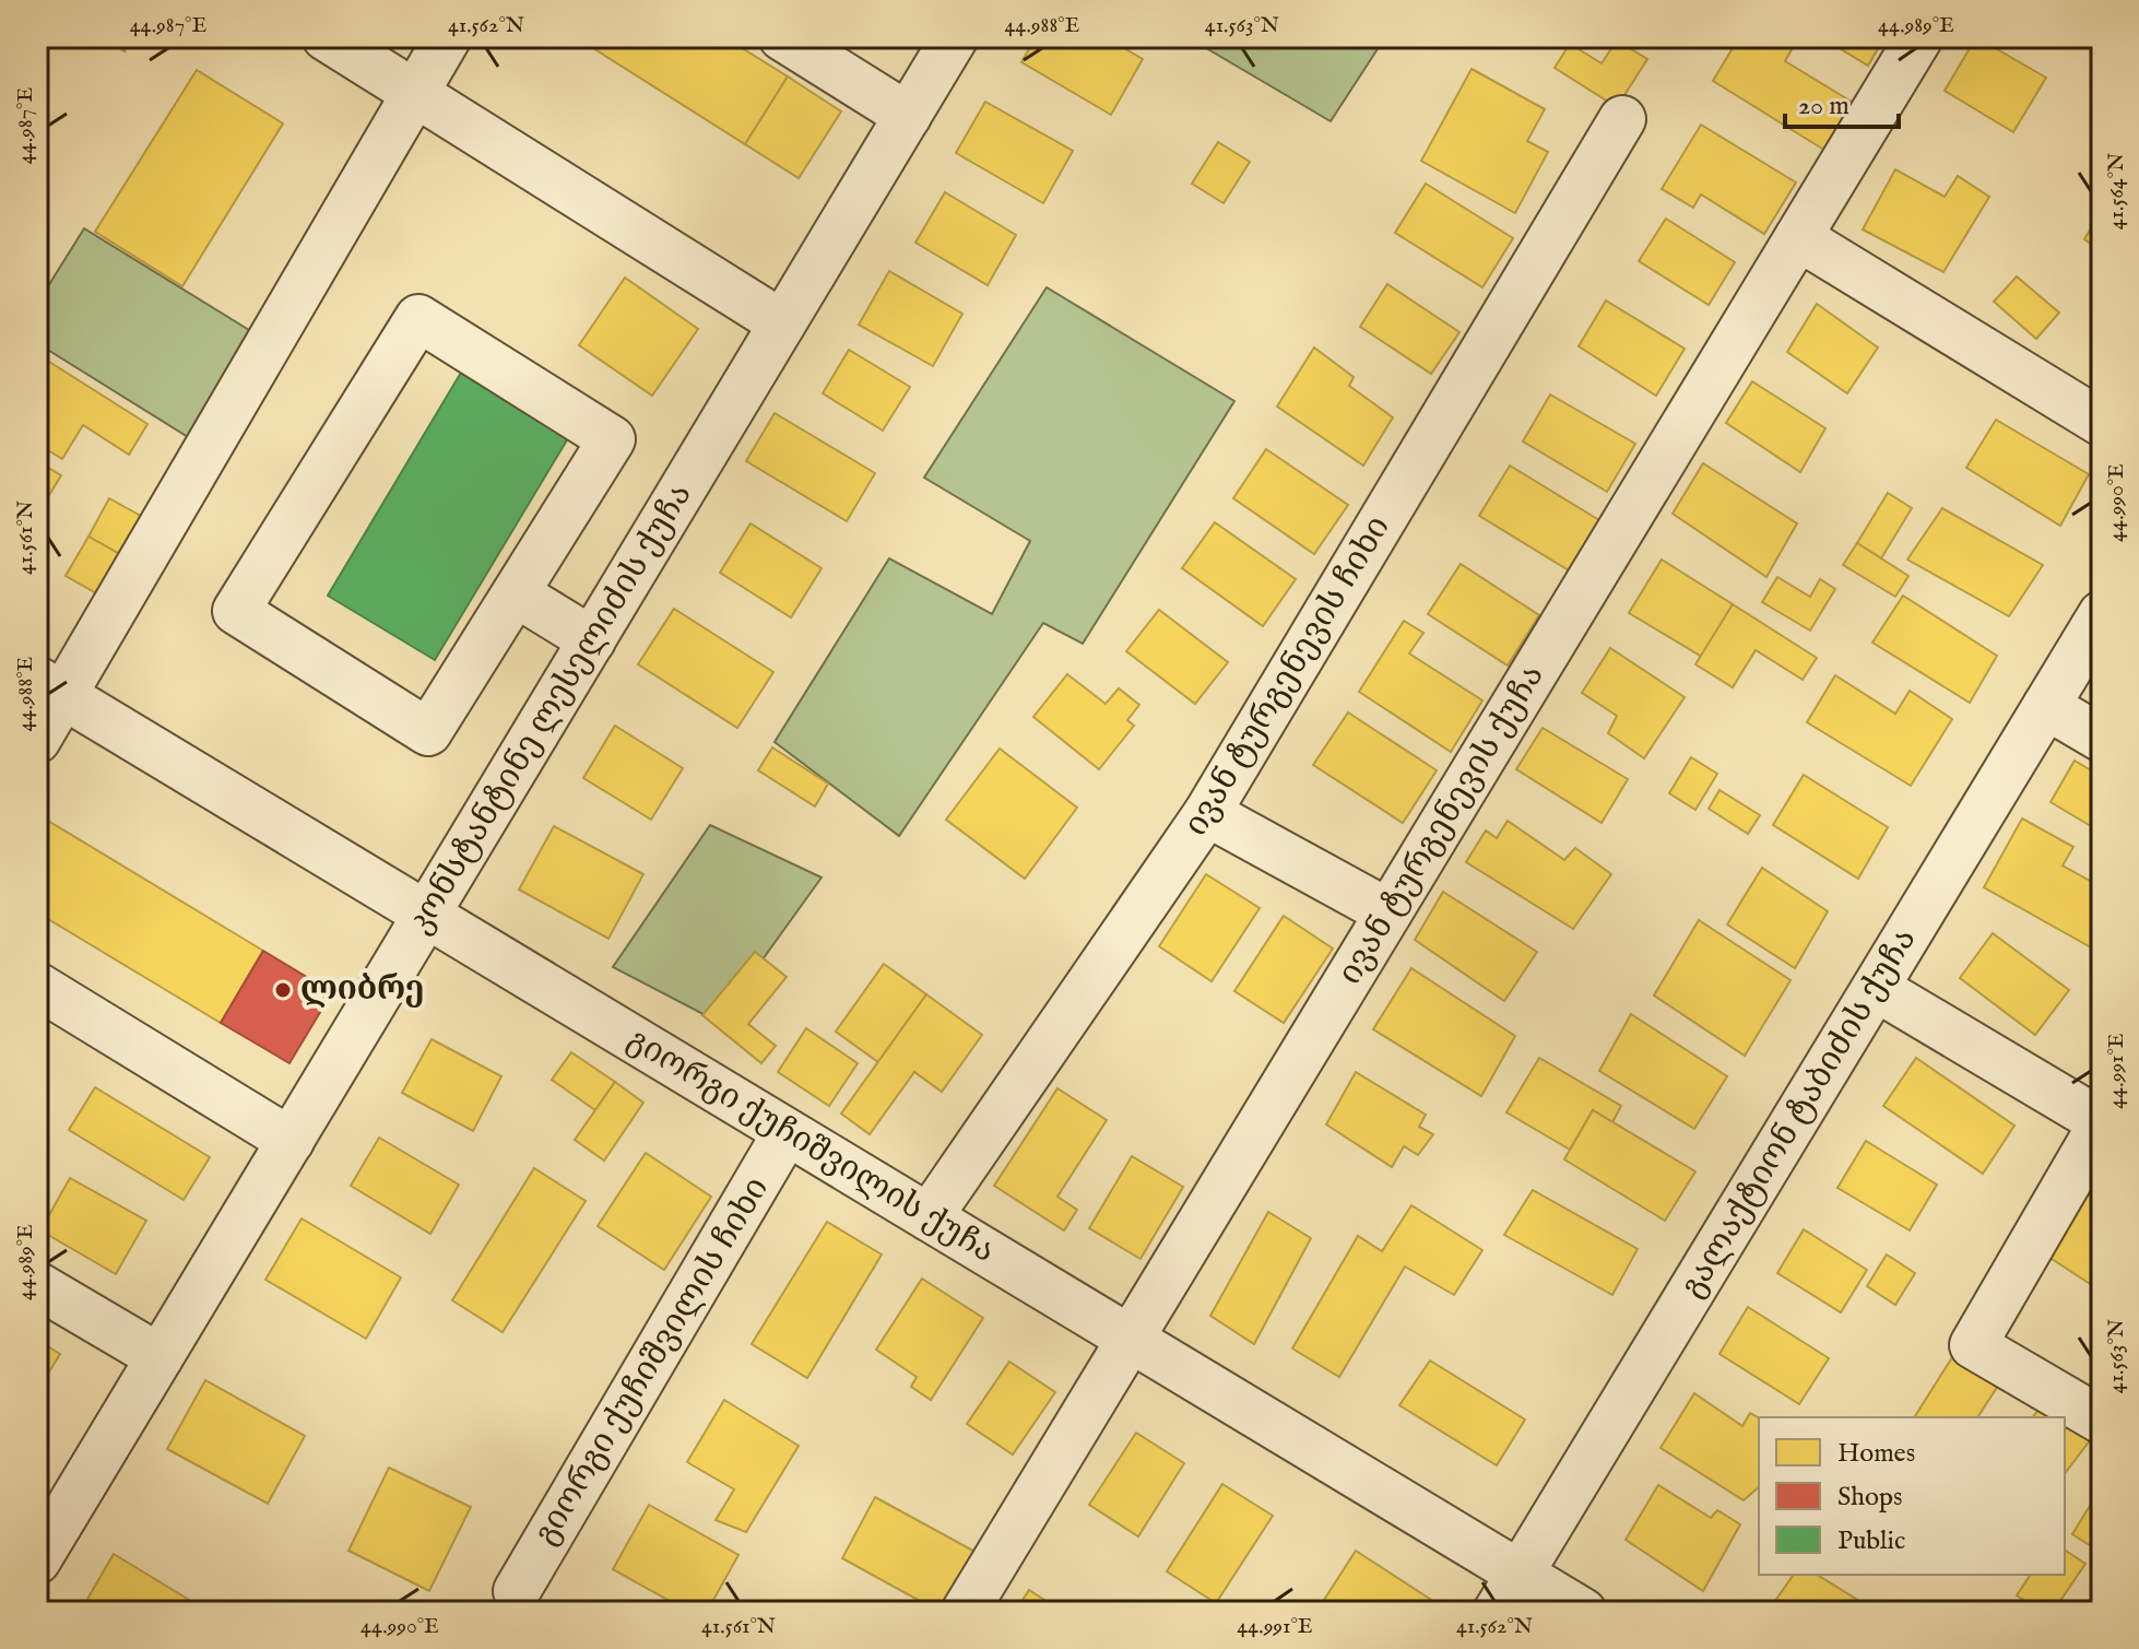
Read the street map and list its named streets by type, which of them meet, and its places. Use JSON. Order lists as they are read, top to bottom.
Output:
{
  "streets": {
    "street": [
      "ივან ტურგენევის ჩიხი",
      "კონსტანტინე ლესელიძის ქუჩა",
      "ივან ტურგენევის ქუჩა",
      "გალაქტიონ ტაბიძის ქუჩა",
      "გიორგი ქუჩიშვილის ქუჩა",
      "გიორგი ქუჩიშვილის ჩიხი"
    ]
  },
  "crossings": [
    ["ივან ტურგენევის ჩიხი", "გიორგი ქუჩიშვილის ქუჩა"],
    ["კონსტანტინე ლესელიძის ქუჩა", "გიორგი ქუჩიშვილის ქუჩა"],
    ["ივან ტურგენევის ქუჩა", "გიორგი ქუჩიშვილის ქუჩა"],
    ["გალაქტიონ ტაბიძის ქუჩა", "გიორგი ქუჩიშვილის ქუჩა"],
    ["გიორგი ქუჩიშვილის ქუჩა", "გიორგი ქუჩიშვილის ჩიხი"]
  ],
  "places": ["ლიბრე"],
  "legend": ["Homes", "Shops", "Public"],
  "scale_bar": "20 m",
  "coordinates": [
    "44.987°E",
    "41.562°N",
    "44.988°E",
    "41.563°N",
    "44.989°E",
    "41.564°N",
    "44.990°E",
    "41.561°N",
    "44.991°E"
  ]
}
